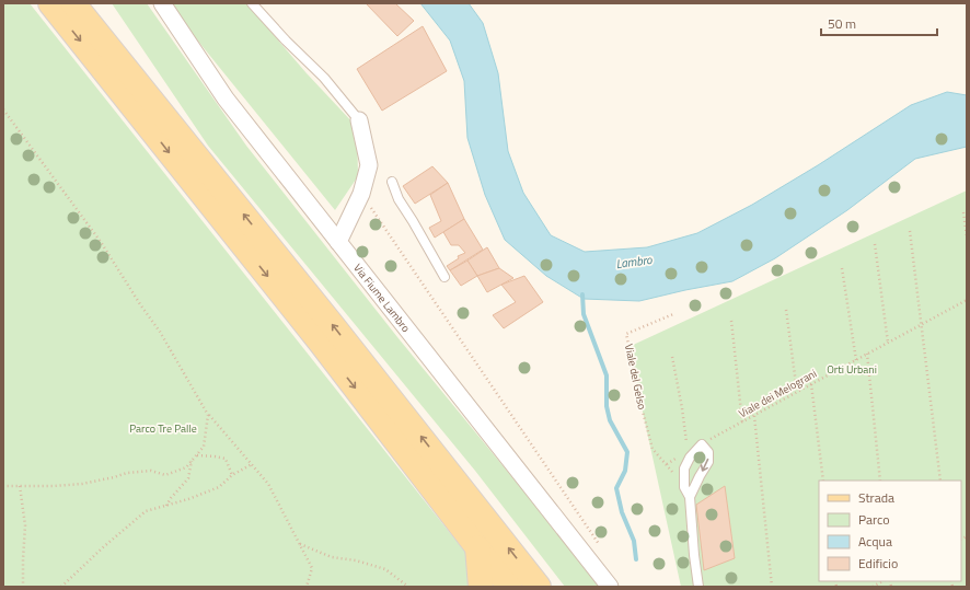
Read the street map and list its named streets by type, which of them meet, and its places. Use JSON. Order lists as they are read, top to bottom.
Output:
{
  "streets": {
    "street": ["Via Fiume Lambro"],
    "path": ["Viale del Gelso", "Viale dei Melograni"]
  },
  "crossings": [
    ["Viale del Gelso", "Viale dei Melograni"]
  ],
  "water": ["Lambro"],
  "parks": ["Orti Urbani", "Parco Tre Palle"],
  "legend": [
    "Strada",
    "Parco",
    "Acqua",
    "Edificio"
  ],
  "scale_bar": "50 m"
}
